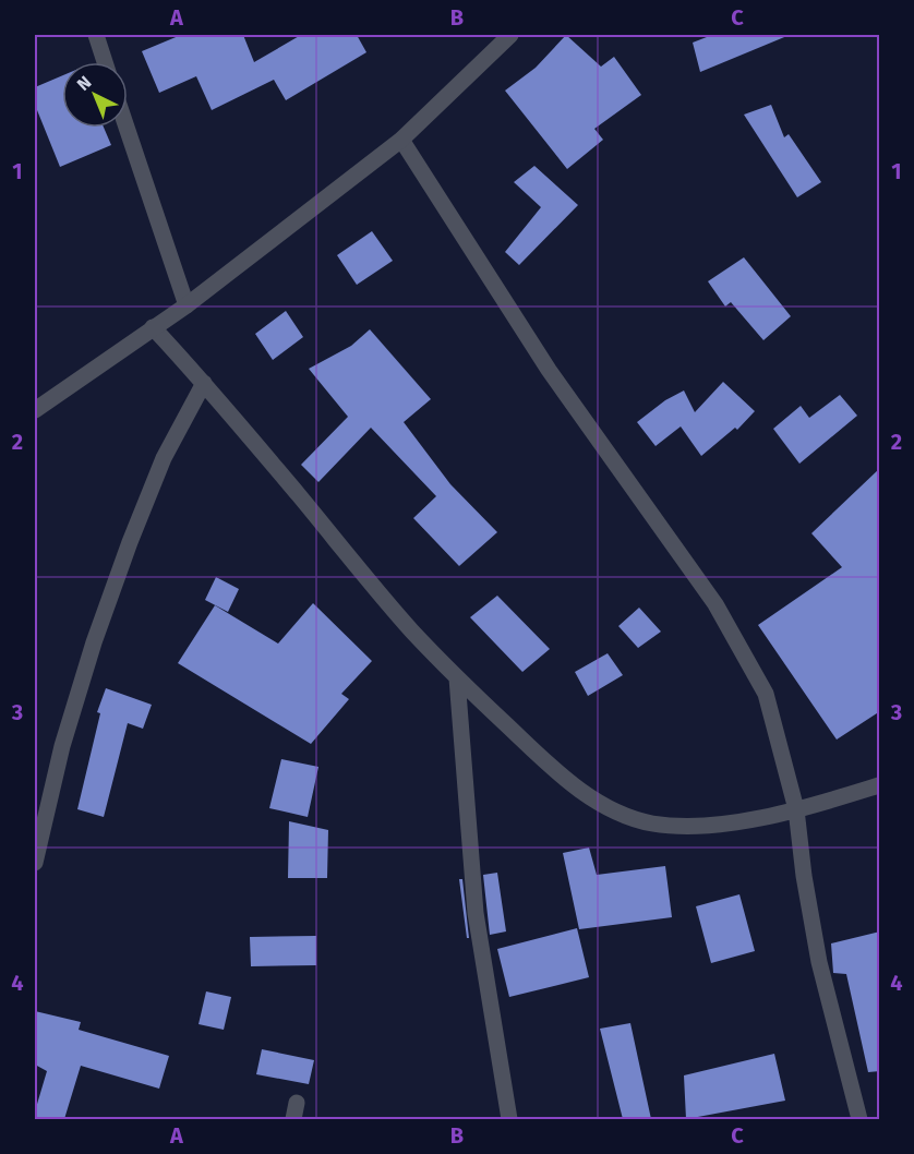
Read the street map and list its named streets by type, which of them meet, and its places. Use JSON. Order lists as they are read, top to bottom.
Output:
{
  "north": "top left",
  "grid": {
    "columns": ["A", "B", "C"],
    "rows": [
      "1",
      "2",
      "3",
      "4"
    ]
  }
}
